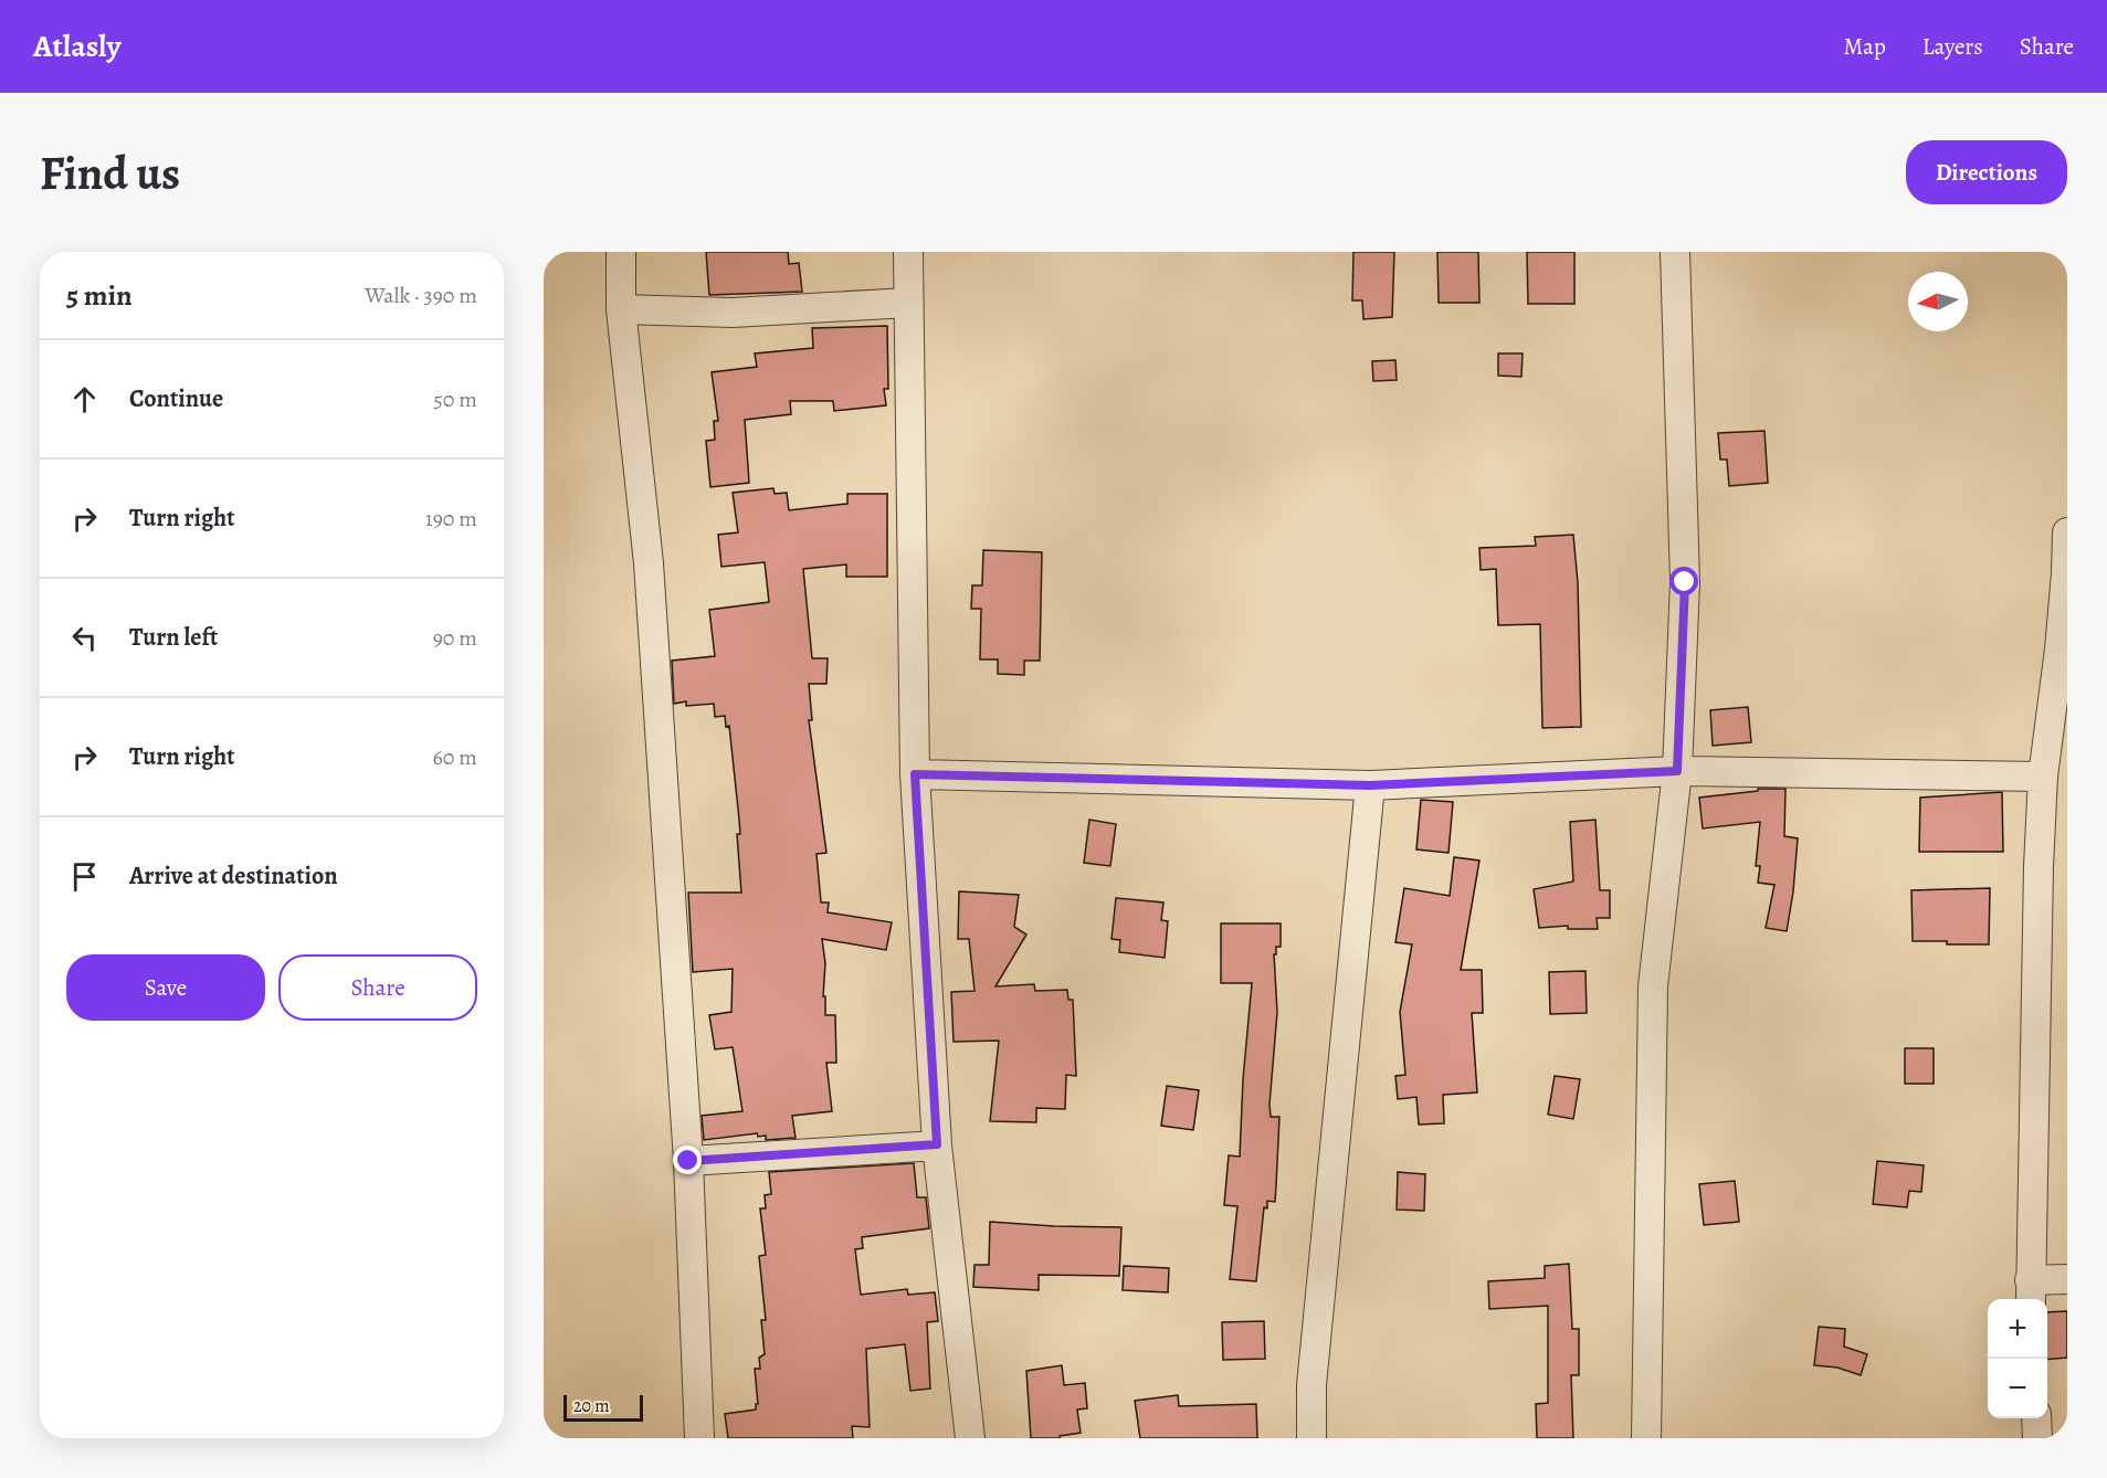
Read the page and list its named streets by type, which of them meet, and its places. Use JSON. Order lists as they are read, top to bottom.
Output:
{
  "scale_bar": "20 m",
  "north": "left",
  "page": {
    "header": "Atlasly",
    "nav": ["Map", "Layers", "Share"],
    "buttons": [
      "Directions",
      ["Save", "Share"]
    ],
    "title": "Find us",
    "heading": ["5 min", "Walk · 390 m"],
    "list": [
      ["Continue", "50 m"],
      ["Turn right", "190 m"],
      ["Turn left", "90 m"],
      ["Turn right", "60 m"],
      "Arrive at destination"
    ],
    "map_buttons": ["+", "−"],
    "scale": "20 m"
  }
}
